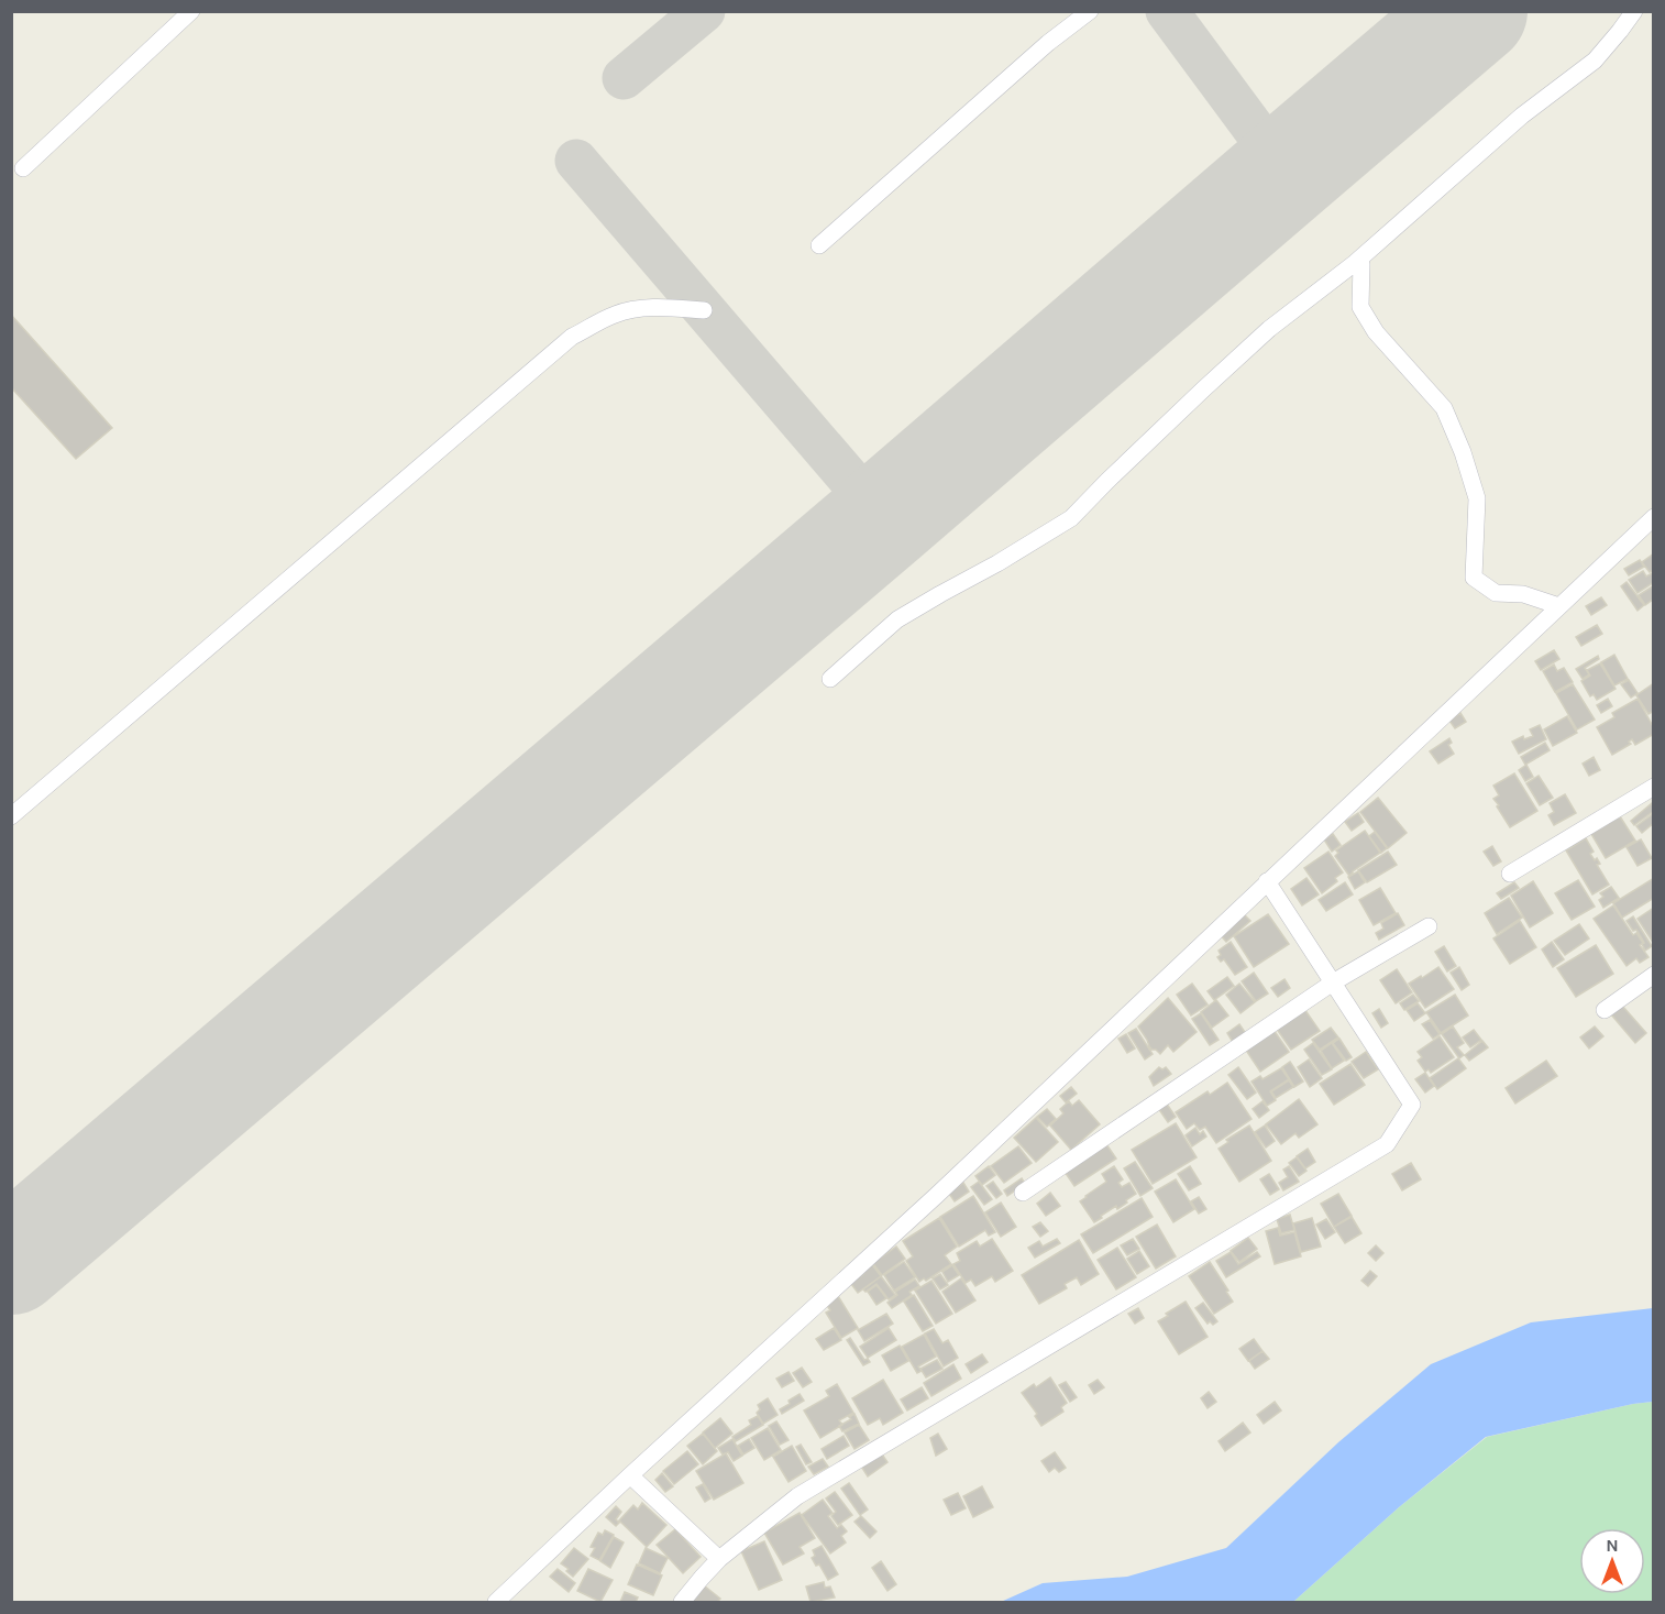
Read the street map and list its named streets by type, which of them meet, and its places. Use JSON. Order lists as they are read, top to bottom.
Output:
{
  "north": "top"
}
